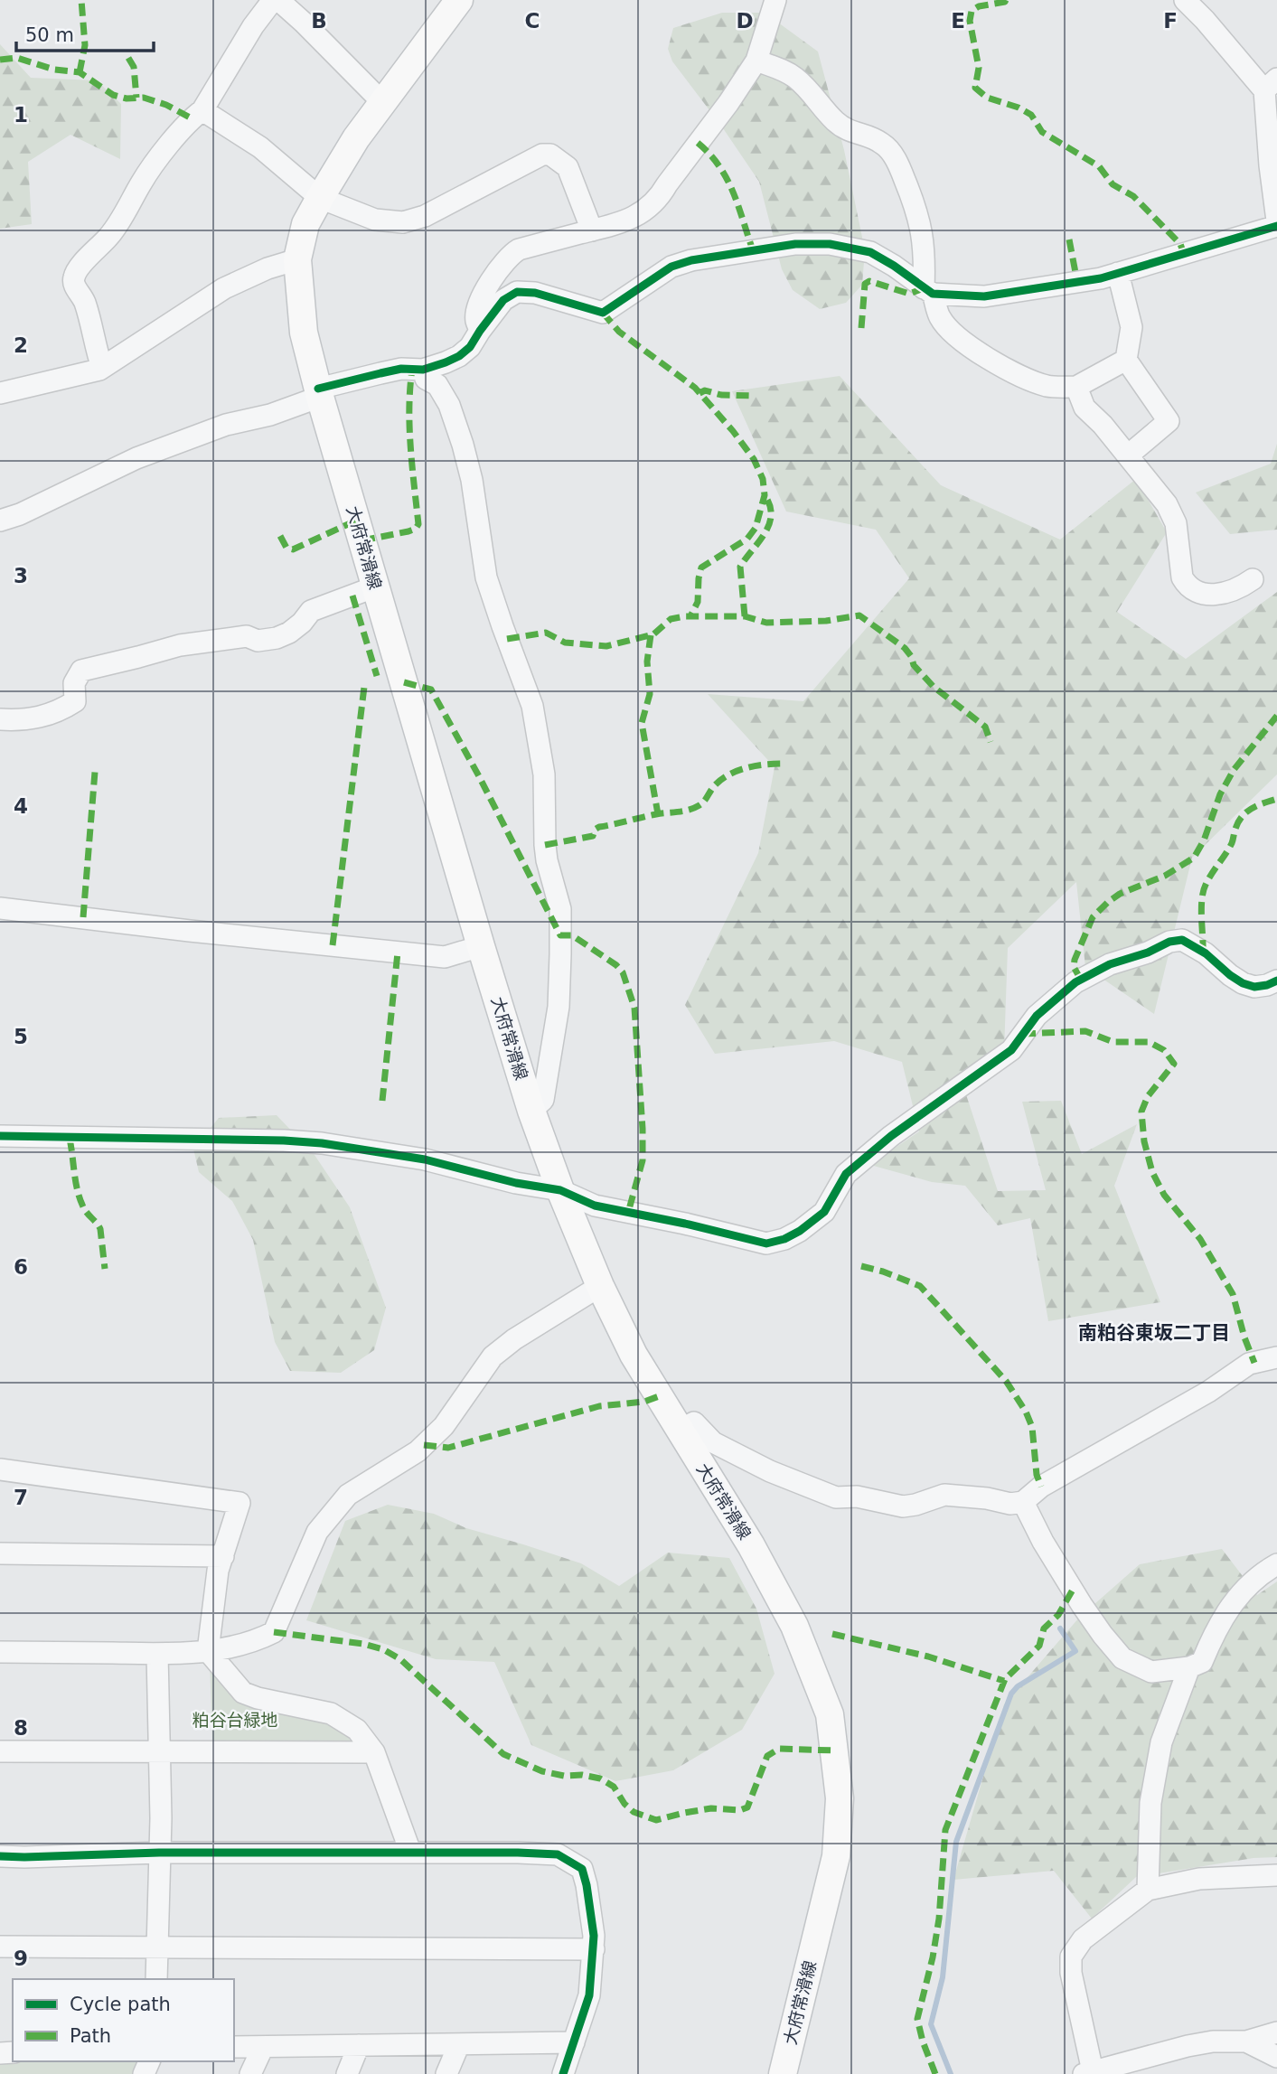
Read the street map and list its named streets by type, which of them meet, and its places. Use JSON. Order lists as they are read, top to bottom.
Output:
{
  "streets": {
    "main road": ["大府常滑線"]
  },
  "districts": ["南粕谷東坂二丁目"],
  "parks": ["粕谷台緑地"],
  "legend": ["Cycle path", "Path"],
  "scale_bar": "50 m",
  "grid": {
    "columns": [
      "B",
      "C",
      "D",
      "E",
      "F"
    ],
    "rows": [
      "1",
      "2",
      "3",
      "4",
      "5",
      "6",
      "7",
      "8",
      "9"
    ]
  }
}
